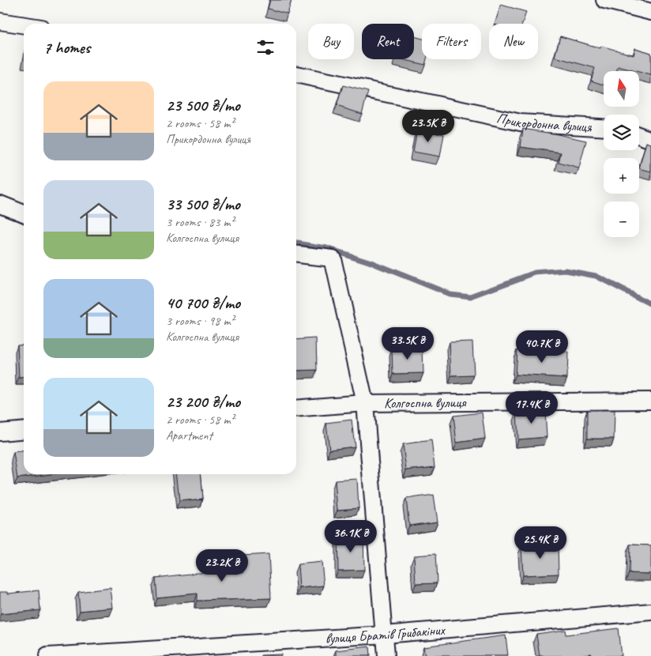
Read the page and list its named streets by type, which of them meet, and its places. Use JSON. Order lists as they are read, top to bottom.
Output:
{
  "streets": {
    "street": ["Прикордонна вулиця", "Колгоспна вулиця", "вулиця Братів Грибакіних"]
  },
  "north": "top",
  "page": {
    "chip": [
      "Buy",
      "Rent",
      "Filters",
      "New"
    ],
    "heading": "7 homes",
    "map_buttons": ["+", "−"],
    "list": [
      {
        "name": "23 500 ₴/mo",
        "note": "2 rooms · 58 m² · Прикордонна вулиця"
      },
      {
        "name": "33 500 ₴/mo",
        "note": "3 rooms · 83 m² · Колгоспна вулиця"
      },
      {
        "name": "40 700 ₴/mo",
        "note": "3 rooms · 98 m² · Колгоспна вулиця"
      },
      {
        "name": "23 200 ₴/mo",
        "note": "2 rooms · 58 m² · Apartment"
      }
    ],
    "price": [
      "23.5K ₴",
      "33.5K ₴",
      "40.7K ₴",
      "17.4K ₴",
      "36.1K ₴",
      "25.4K ₴",
      "23.2K ₴"
    ]
  }
}
